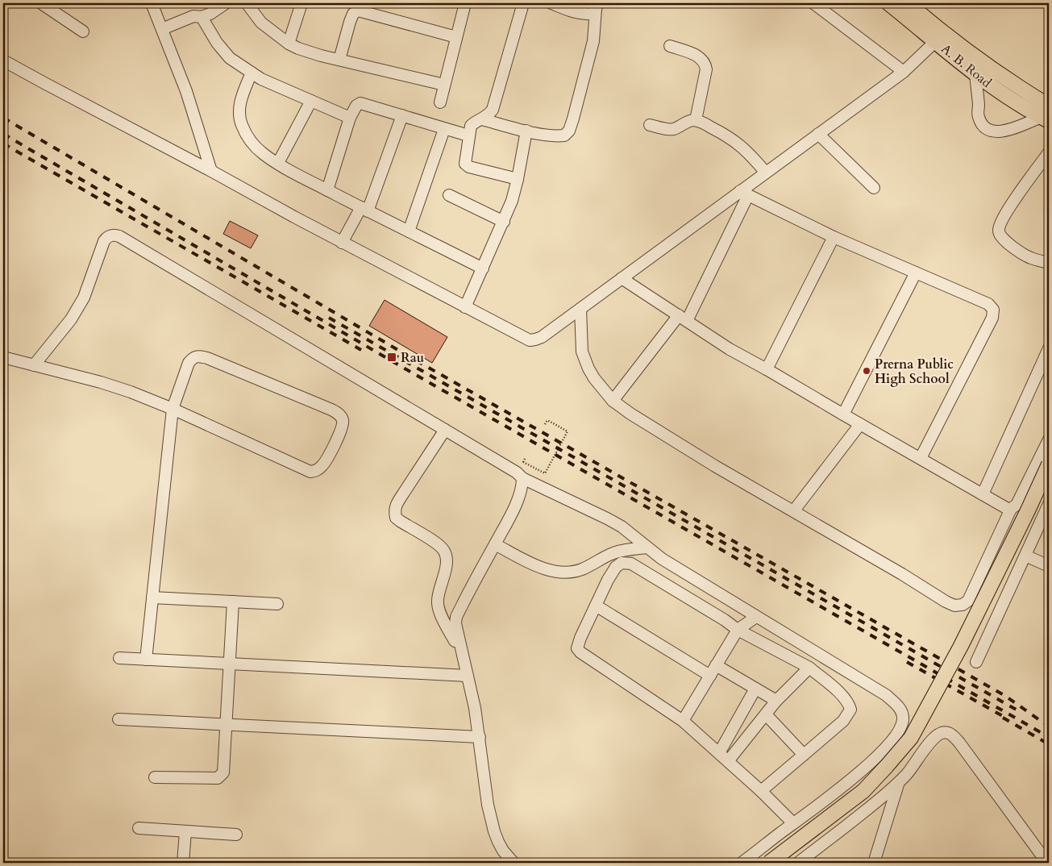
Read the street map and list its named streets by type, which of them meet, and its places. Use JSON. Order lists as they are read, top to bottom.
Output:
{
  "streets": {
    "main road": ["A. B. Road"]
  },
  "places": {
    "transit": ["Rau"],
    "other": ["Prerna Public High School"]
  }
}
